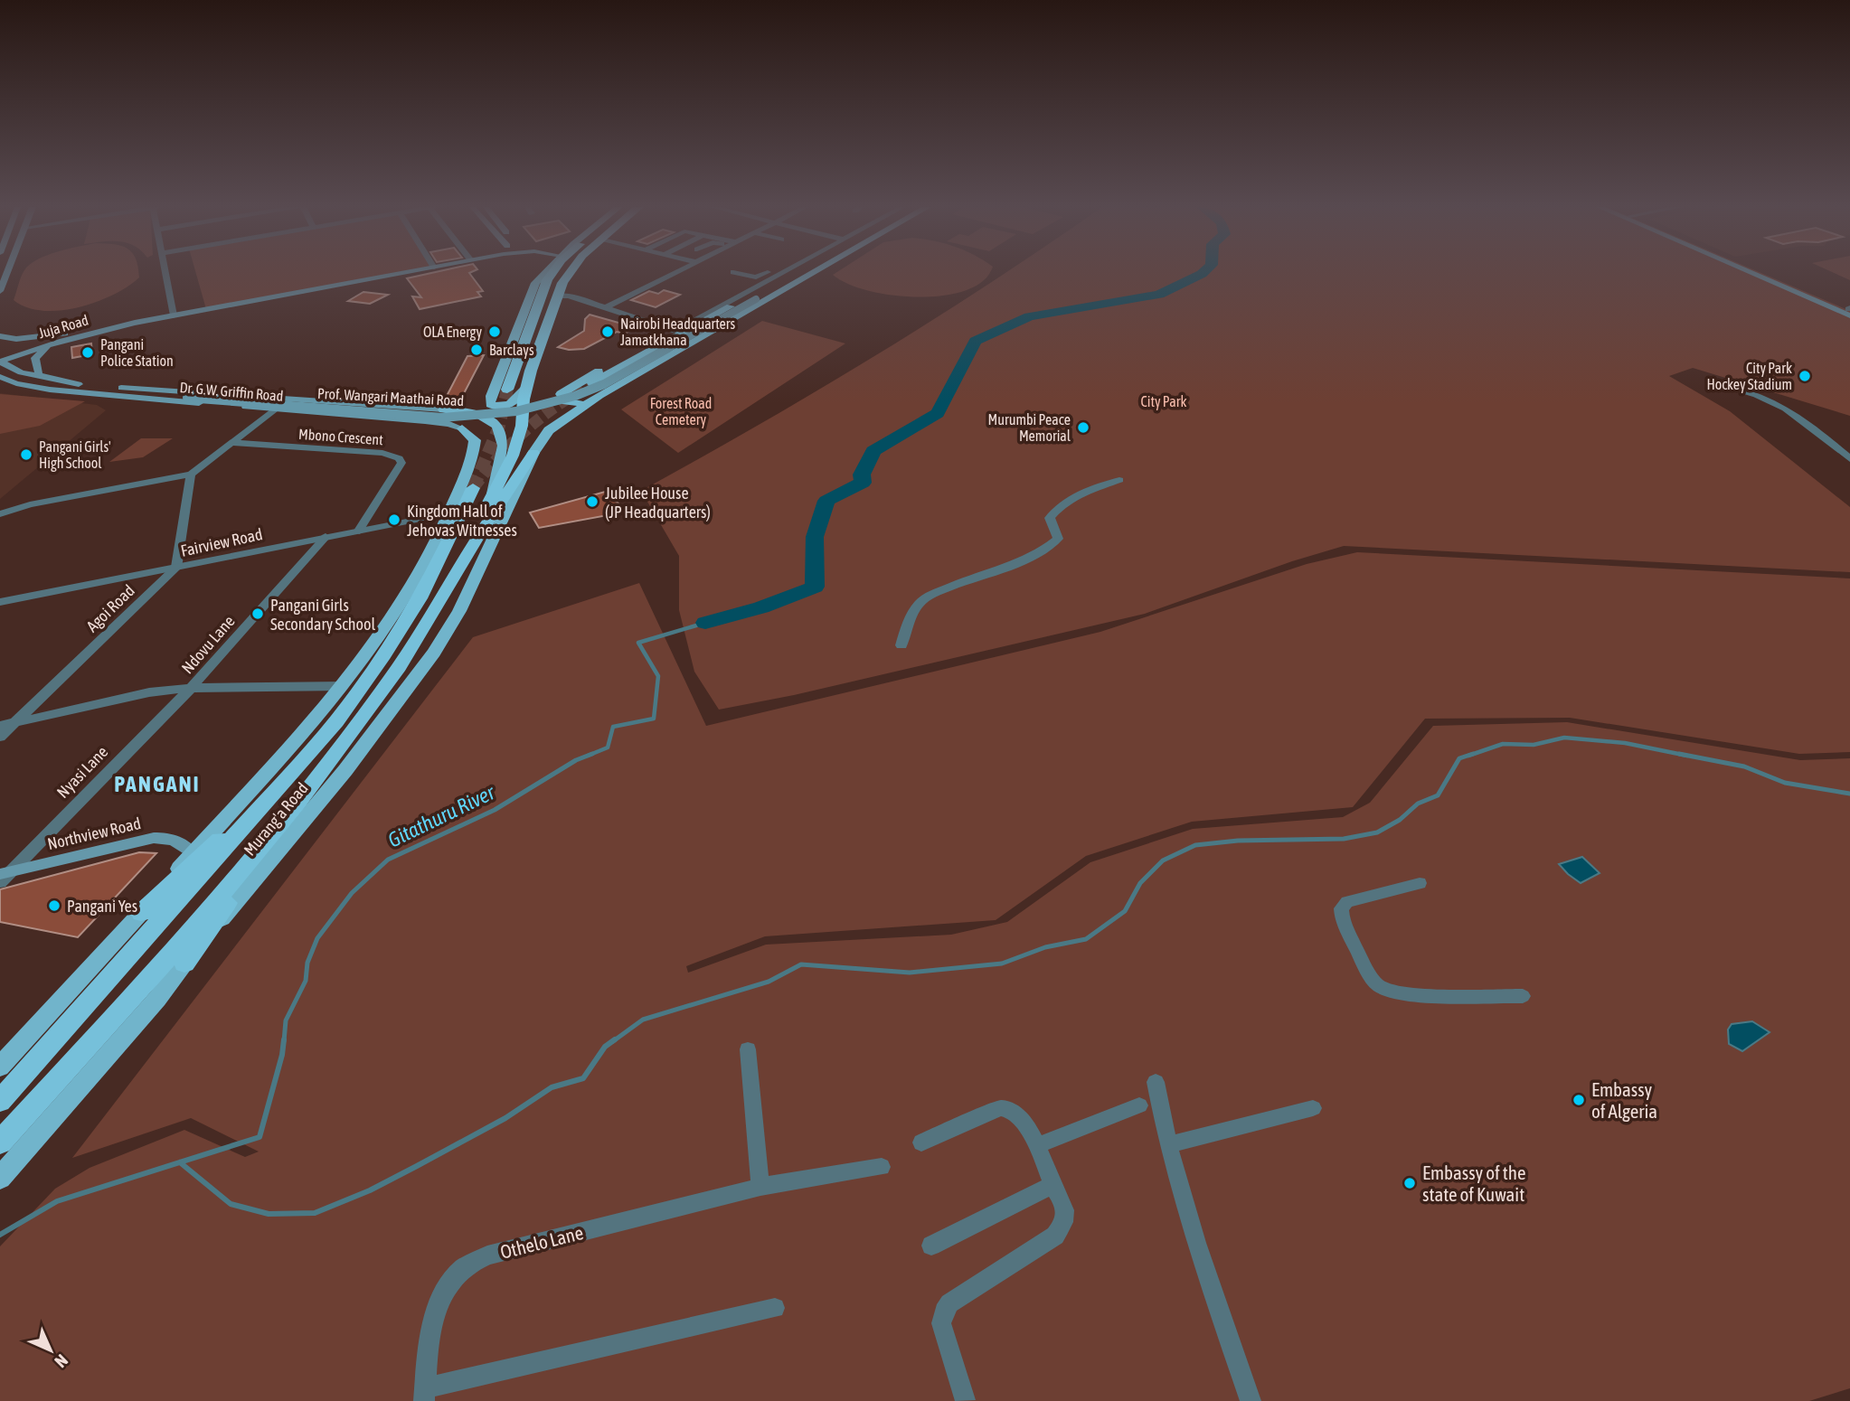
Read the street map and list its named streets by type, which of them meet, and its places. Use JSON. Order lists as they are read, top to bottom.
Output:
{
  "streets": {
    "highway": ["Murang'a Road"],
    "main road": [
      "Juja Road",
      "Dr. G.W. Griffin Road",
      "Prof. Wangari Maathai Road",
      "Northview Road"
    ],
    "street": [
      "Mbono Crescent",
      "Fairview Road",
      "Agoi Road",
      "Ndovu Lane",
      "Nyasi Lane",
      "Othelo Lane"
    ]
  },
  "crossings": [
    ["Juja Road", "Dr. G.W. Griffin Road"],
    ["Dr. G.W. Griffin Road", "Prof. Wangari Maathai Road"],
    ["Dr. G.W. Griffin Road", "Murang'a Road"],
    ["Mbono Crescent", "Fairview Road"],
    ["Fairview Road", "Agoi Road"],
    ["Fairview Road", "Ndovu Lane"],
    ["Ndovu Lane", "Nyasi Lane"],
    ["Nyasi Lane", "Northview Road"]
  ],
  "districts": ["PANGANI"],
  "water": ["Gitathuru River"],
  "parks": ["City Park", "Forest Road Cemetery"],
  "places": [
    "OLA Energy",
    "Nairobi Headquarters Jamatkhana",
    "Barclays",
    "Pangani Police Station",
    "City Park Hockey Stadium",
    "Murumbi Peace Memorial",
    "Pangani Girls' High School",
    "Jubilee House (JP Headquarters)",
    "Kingdom Hall of Jehovas Witnesses",
    "Pangani Girls Secondary School",
    "Pangani Yes",
    "Embassy of Algeria",
    "Embassy of the state of Kuwait"
  ],
  "north": "bottom right"
}
